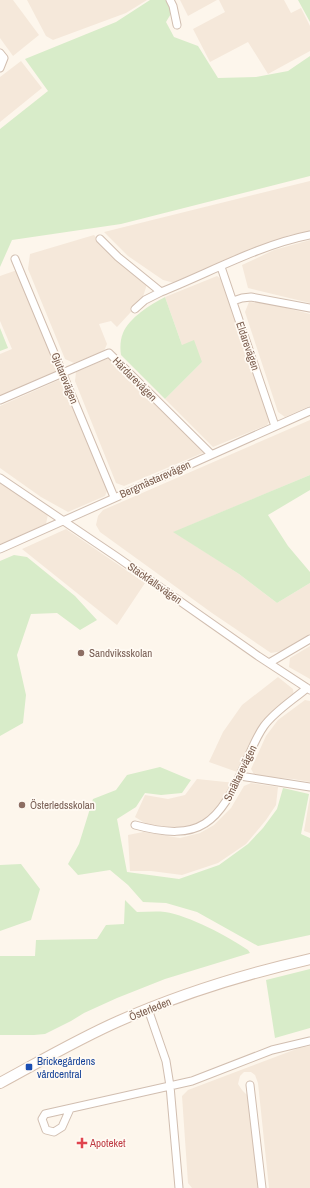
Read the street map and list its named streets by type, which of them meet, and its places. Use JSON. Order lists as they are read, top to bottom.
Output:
{
  "streets": {
    "main road": ["Österleden"],
    "street": [
      "Eldarevägen",
      "Gjutarevägen",
      "Härdarevägen",
      "Bergmästarevägen",
      "Stackfallsvägen",
      "Smältarevägen"
    ]
  },
  "crossings": [
    ["Eldarevägen", "Bergmästarevägen"],
    ["Gjutarevägen", "Härdarevägen"],
    ["Gjutarevägen", "Bergmästarevägen"],
    ["Härdarevägen", "Bergmästarevägen"],
    ["Bergmästarevägen", "Stackfallsvägen"],
    ["Stackfallsvägen", "Smältarevägen"]
  ],
  "places": {
    "other": ["Sandviksskolan", "Österledsskolan"],
    "transit": ["Brickegårdens vårdcentral"],
    "health": ["Apoteket"]
  }
}
